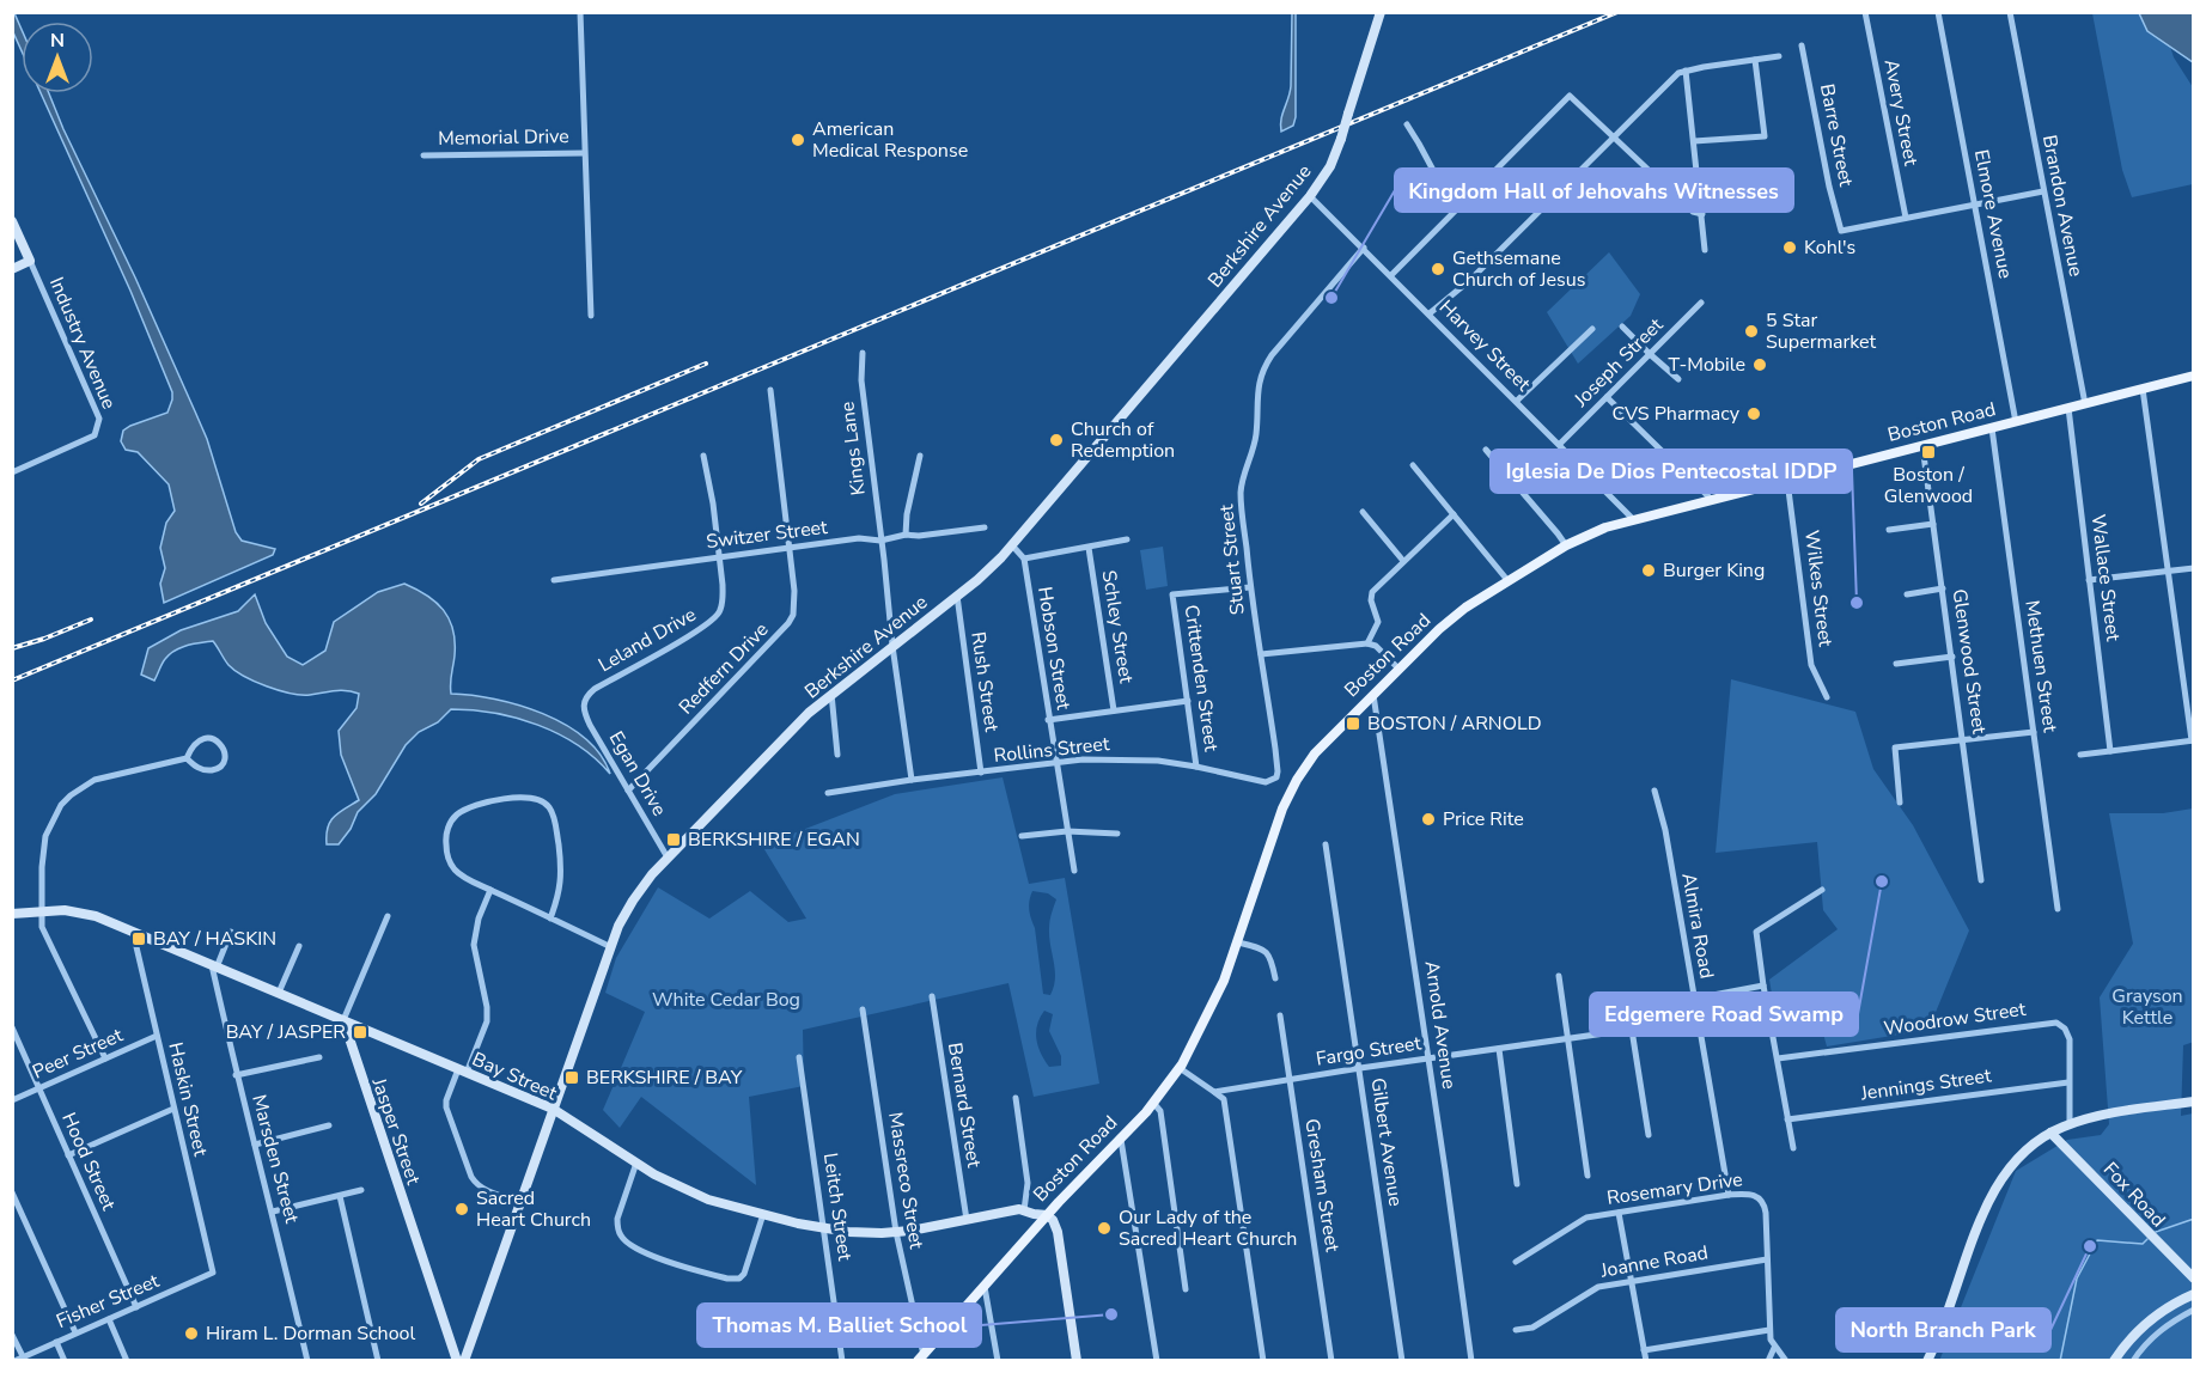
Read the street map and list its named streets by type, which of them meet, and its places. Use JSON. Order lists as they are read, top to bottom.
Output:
{
  "streets": {
    "main road": [
      "Berkshire Avenue",
      "Industry Avenue",
      "Boston Road",
      "Bay Street",
      "Jasper Street",
      "Fox Road"
    ],
    "street": [
      "Avery Street",
      "Barre Street",
      "Memorial Drive",
      "Brandon Avenue",
      "Elmore Avenue",
      "Harvey Street",
      "Joseph Street",
      "Kings Lane",
      "Switzer Street",
      "Stuart Street",
      "Wallace Street",
      "Wilkes Street",
      "Schley Street",
      "Leland Drive",
      "Hobson Street",
      "Glenwood Street",
      "Methuen Street",
      "Redfern Drive",
      "Crittenden Street",
      "Rush Street",
      "Rollins Street",
      "Egan Drive",
      "Almira Road",
      "Woodrow Street",
      "Arnold Avenue",
      "Fargo Street",
      "Peer Street",
      "Jennings Street",
      "Haskin Street",
      "Bernard Street",
      "Gilbert Avenue",
      "Marsden Street",
      "Hood Street",
      "Massreco Street",
      "Gresham Street",
      "Rosemary Drive",
      "Leitch Street",
      "Joanne Road",
      "Fisher Street"
    ]
  },
  "crossings": [
    ["Avery Street", "Barre Street"],
    ["Brandon Avenue", "Boston Road"],
    ["Elmore Avenue", "Boston Road"],
    ["Berkshire Avenue", "Harvey Street"],
    ["Berkshire Avenue", "Kings Lane"],
    ["Berkshire Avenue", "Rush Street"],
    ["Berkshire Avenue", "Egan Drive"],
    ["Berkshire Avenue", "Bay Street"],
    ["Harvey Street", "Joseph Street"],
    ["Harvey Street", "Boston Road"],
    ["Harvey Street", "Stuart Street"],
    ["Boston Road", "Wallace Street"],
    ["Boston Road", "Wilkes Street"],
    ["Boston Road", "Glenwood Street"],
    ["Boston Road", "Methuen Street"],
    ["Boston Road", "Arnold Avenue"],
    ["Boston Road", "Bay Street"],
    ["Boston Road", "Massreco Street"],
    ["Kings Lane", "Switzer Street"],
    ["Kings Lane", "Rollins Street"],
    ["Switzer Street", "Leland Drive"],
    ["Switzer Street", "Redfern Drive"],
    ["Stuart Street", "Crittenden Street"],
    ["Stuart Street", "Rollins Street"],
    ["Leland Drive", "Egan Drive"],
    ["Hobson Street", "Rollins Street"],
    ["Redfern Drive", "Egan Drive"],
    ["Crittenden Street", "Rollins Street"],
    ["Rush Street", "Rollins Street"],
    ["Almira Road", "Fargo Street"],
    ["Almira Road", "Rosemary Drive"],
    ["Woodrow Street", "Jennings Street"],
    ["Arnold Avenue", "Fargo Street"],
    ["Fargo Street", "Gilbert Avenue"],
    ["Fargo Street", "Gresham Street"],
    ["Peer Street", "Haskin Street"],
    ["Peer Street", "Hood Street"],
    ["Bay Street", "Haskin Street"],
    ["Bay Street", "Bernard Street"],
    ["Bay Street", "Jasper Street"],
    ["Bay Street", "Marsden Street"],
    ["Bay Street", "Massreco Street"],
    ["Bay Street", "Leitch Street"],
    ["Haskin Street", "Fisher Street"],
    ["Hood Street", "Fisher Street"],
    ["Rosemary Drive", "Joanne Road"]
  ],
  "parks": ["Grayson Kettle", "White Cedar Bog"],
  "places": {
    "other": [
      "American Medical Response",
      "Kohl's",
      "Gethsemane Church of Jesus",
      "Kingdom Hall of Jehovahs Witnesses",
      "5 Star Supermarket",
      "T-Mobile",
      "CVS Pharmacy",
      "Church of Redemption",
      "Burger King",
      "Iglesia De Dios Pentecostal IDDP",
      "Price Rite",
      "Edgemere Road Swamp",
      "Sacred Heart Church",
      "Our Lady of the Sacred Heart Church",
      "North Branch Park",
      "Thomas M. Balliet School",
      "Hiram L. Dorman School"
    ],
    "transit": [
      "Boston / Glenwood",
      "BOSTON / ARNOLD",
      "BERKSHIRE / EGAN",
      "BAY / HASKIN",
      "BAY / JASPER",
      "BERKSHIRE / BAY"
    ]
  },
  "north": "top"
}
